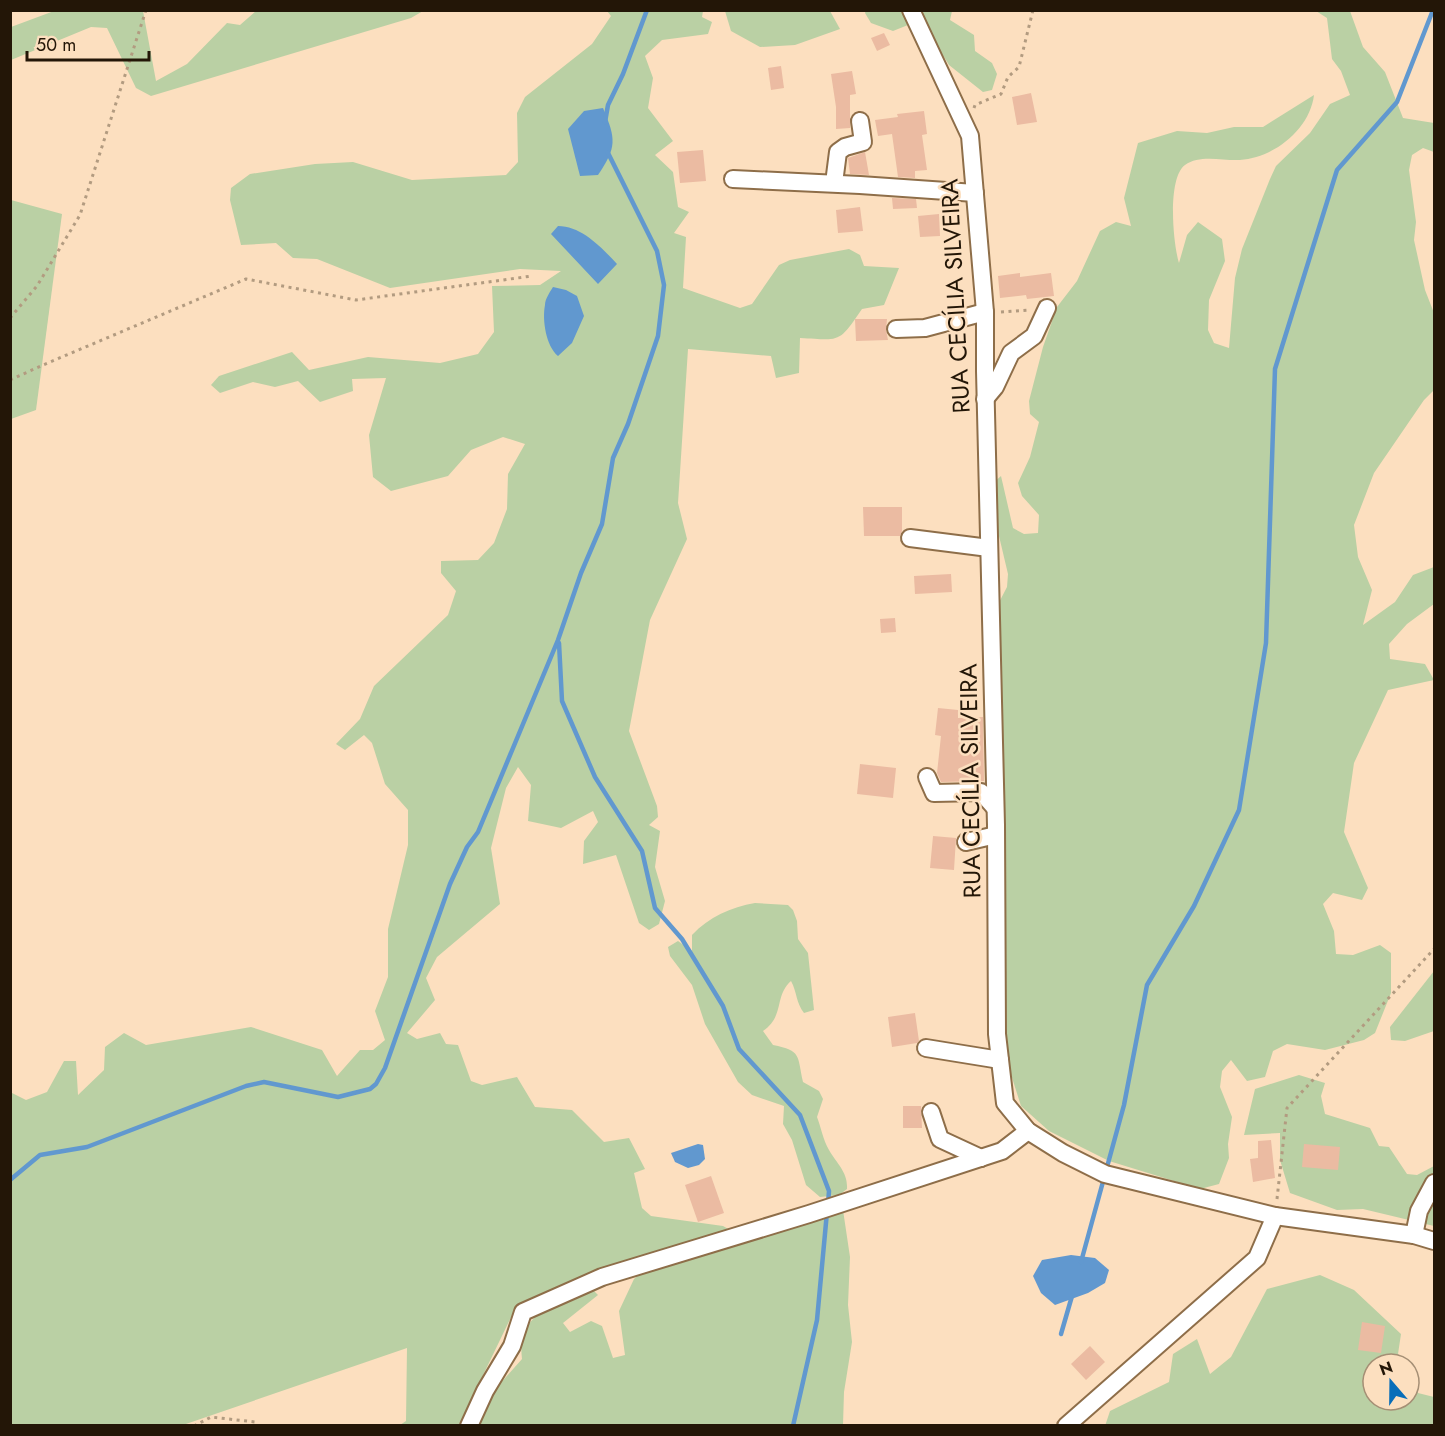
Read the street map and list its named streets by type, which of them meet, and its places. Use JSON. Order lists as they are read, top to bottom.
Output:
{
  "streets": {
    "street": ["RUA CECÍLIA SILVEIRA"]
  },
  "scale_bar": "50 m",
  "north": "top"
}
